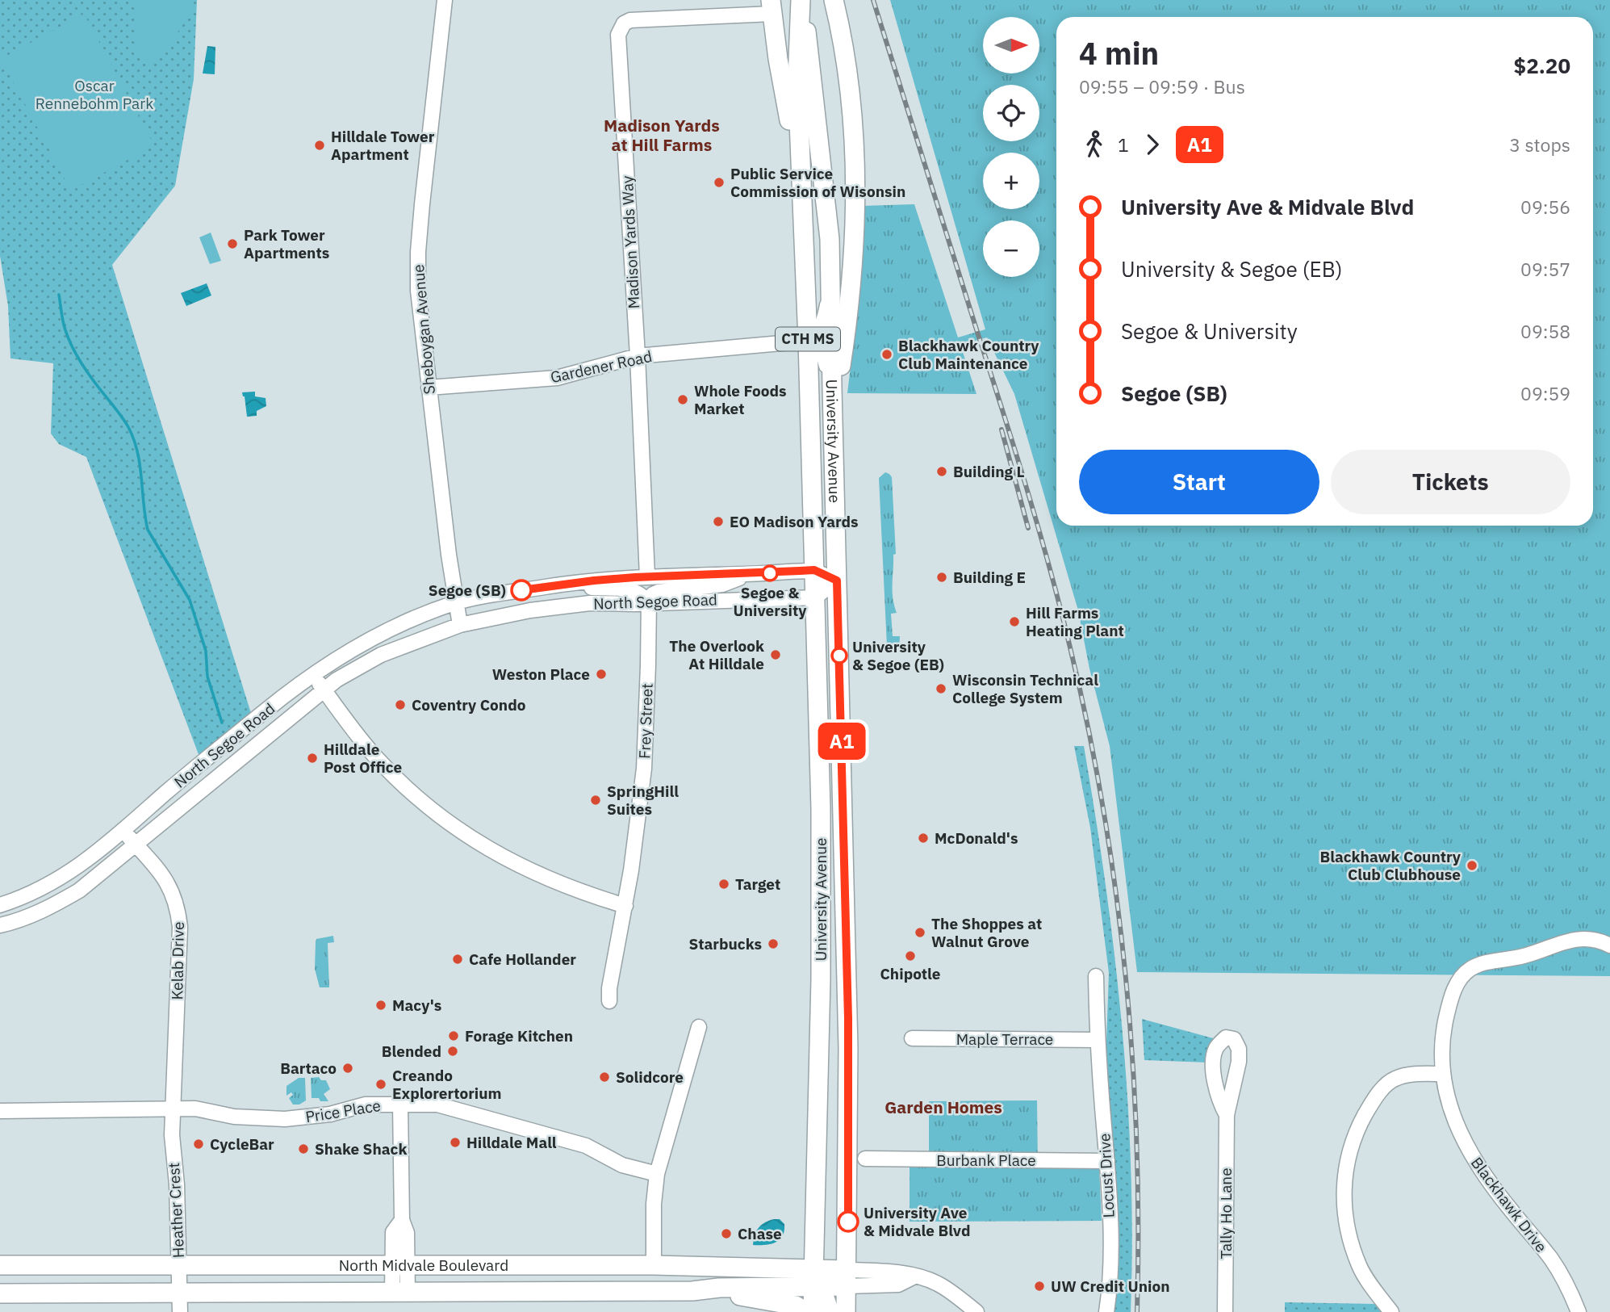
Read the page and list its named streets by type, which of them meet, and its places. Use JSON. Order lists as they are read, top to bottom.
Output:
{
  "streets": {
    "main road": ["CTH MS", "University Avenue", "North Midvale Boulevard"],
    "street": [
      "Madison Yards Way",
      "Sheboygan Avenue",
      "Gardener Road",
      "North Segoe Road",
      "Frey Street",
      "Kelab Drive",
      "Maple Terrace",
      "Price Place",
      "Burbank Place",
      "Locust Drive",
      "Blackhawk Drive",
      "Heather Crest",
      "Tally Ho Lane"
    ]
  },
  "crossings": [
    ["Madison Yards Way", "Gardener Road"],
    ["Madison Yards Way", "North Segoe Road"],
    ["Sheboygan Avenue", "Gardener Road"],
    ["Sheboygan Avenue", "North Segoe Road"],
    ["Gardener Road", "University Avenue"],
    ["University Avenue", "North Segoe Road"],
    ["University Avenue", "North Midvale Boulevard"],
    ["North Segoe Road", "Frey Street"],
    ["North Segoe Road", "Kelab Drive"],
    ["Kelab Drive", "Price Place"],
    ["Kelab Drive", "Heather Crest"],
    ["Maple Terrace", "Locust Drive"],
    ["Price Place", "Heather Crest"],
    ["Burbank Place", "Locust Drive"],
    ["Heather Crest", "North Midvale Boulevard"]
  ],
  "districts": ["Madison Yards at Hill Farms", "Garden Homes"],
  "parks": ["Oscar Rennebohm Park"],
  "places": [
    "Hilldale Tower Apartment",
    "Public Service Commission of Wisonsin",
    "Park Tower Apartments",
    "Blackhawk Country Club Maintenance",
    "Whole Foods Market",
    "Building L",
    "EO Madison Yards",
    "Segoe & University",
    "Building E",
    "Segoe (SB)",
    "Hill Farms Heating Plant",
    "The Overlook At Hilldale",
    "University & Segoe (EB)",
    "Weston Place",
    "Wisconsin Technical College System",
    "Coventry Condo",
    "Hilldale Post Office",
    "SpringHill Suites",
    "McDonald's",
    "Blackhawk Country Club Clubhouse",
    "Target",
    "The Shoppes at Walnut Grove",
    "Starbucks",
    "Chipotle",
    "Cafe Hollander",
    "Macy's",
    "Forage Kitchen",
    "Blended",
    "Bartaco",
    "Solidcore",
    "Creando Explorertorium",
    "Hilldale Mall",
    "CycleBar",
    "Shake Shack",
    "University Ave & Midvale Blvd",
    "Chase",
    "UW Credit Union"
  ],
  "lines": ["bus line A1"],
  "north": "right",
  "page": {
    "on_map": "A1",
    "map_buttons": ["+", "−"],
    "heading": ["4 min", "09:55 – 09:59 · Bus", "$2.20"],
    "legs": ["1", "A1", "3 stops"],
    "list": [
      {
        "name": "University Ave & Midvale Blvd",
        "value": "09:56"
      },
      {
        "name": "University & Segoe (EB)",
        "value": "09:57"
      },
      {
        "name": "Segoe & University",
        "value": "09:58"
      },
      {
        "name": "Segoe (SB)",
        "value": "09:59"
      }
    ],
    "buttons": ["Start", "Tickets"]
  }
}
